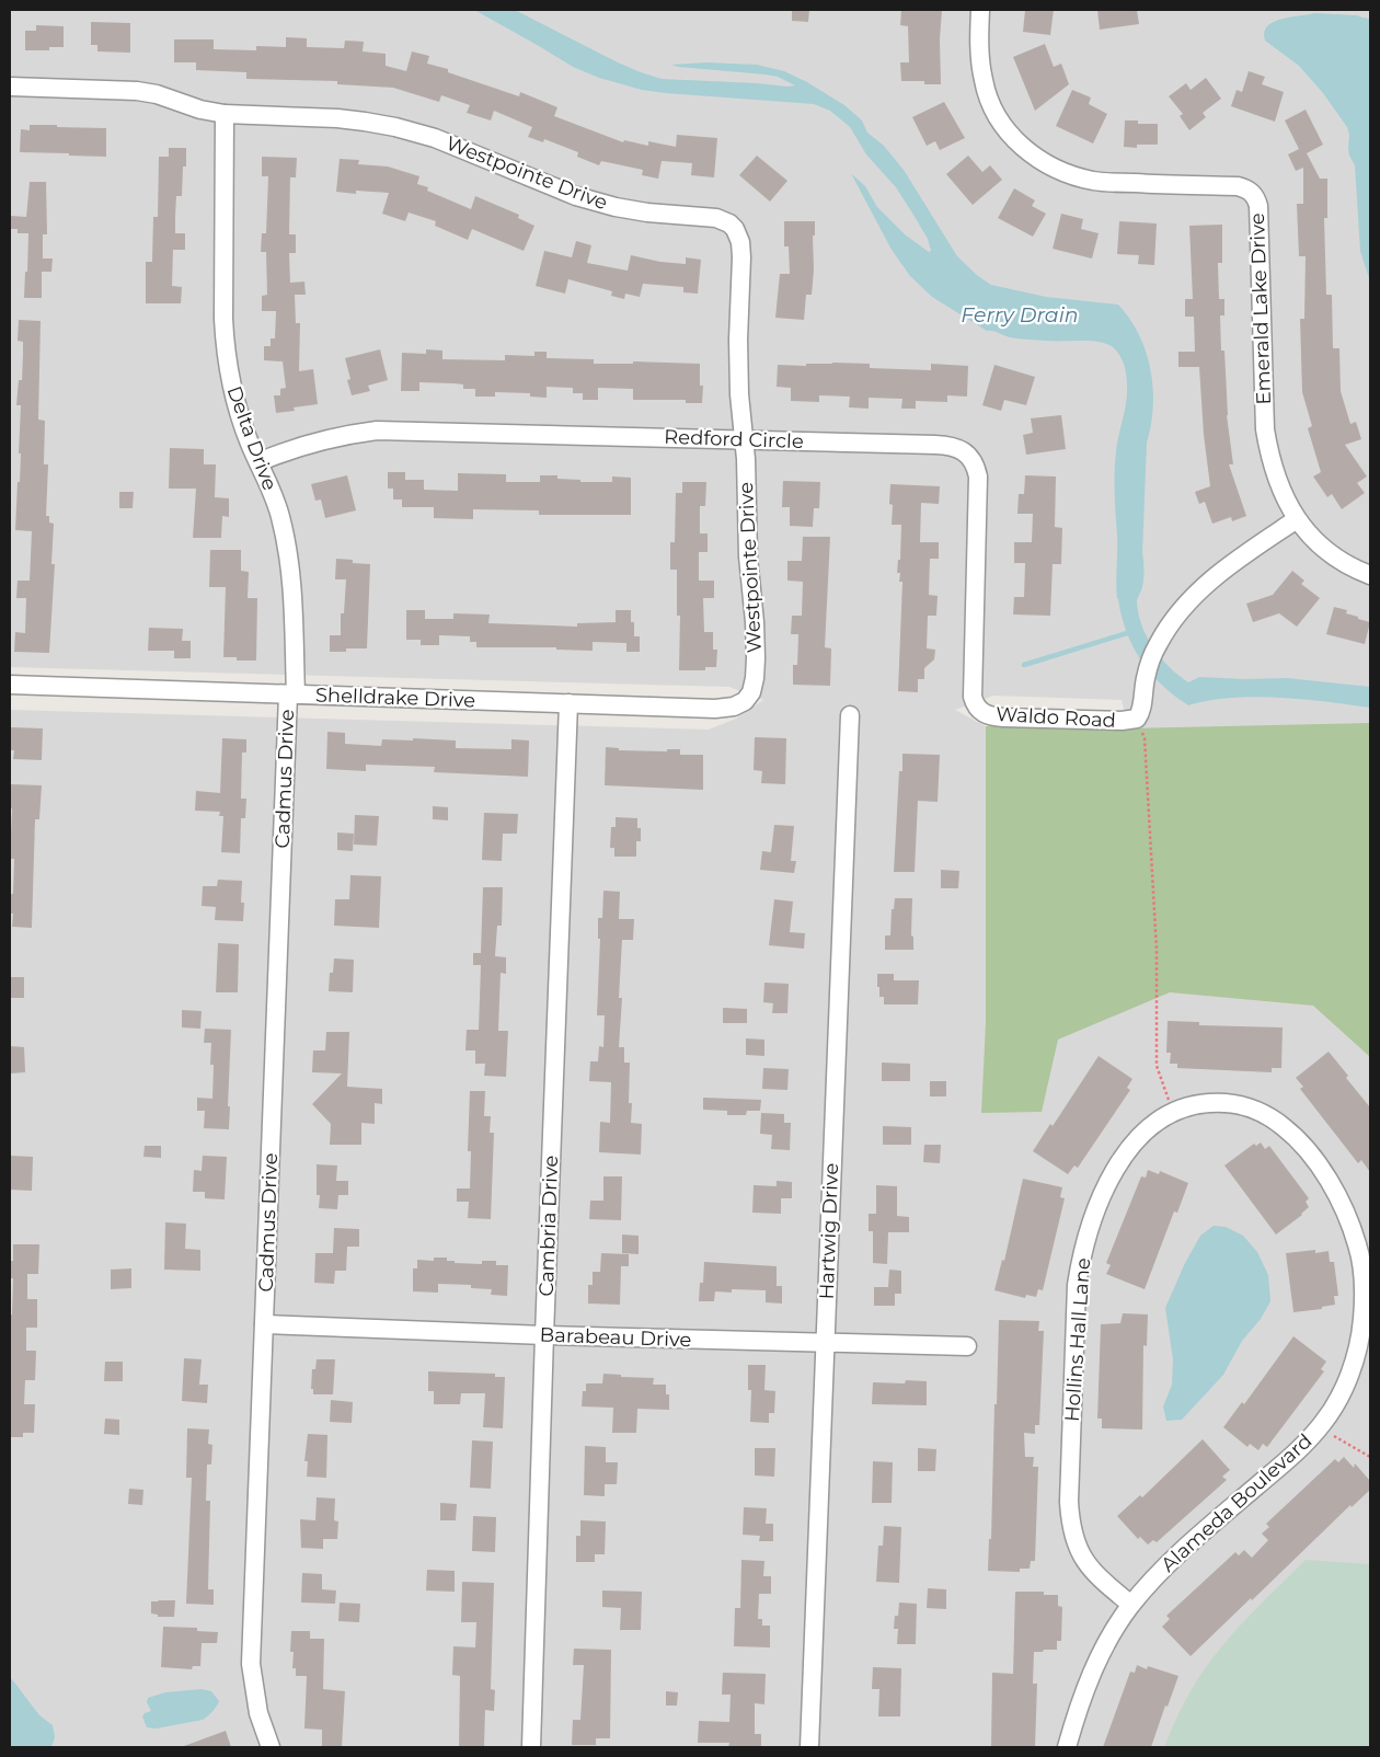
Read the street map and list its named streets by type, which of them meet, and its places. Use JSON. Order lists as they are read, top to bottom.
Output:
{
  "streets": {
    "street": [
      "Westpointe Drive",
      "Emerald Lake Drive",
      "Delta Drive",
      "Redford Circle",
      "Shelldrake Drive",
      "Waldo Road",
      "Cadmus Drive",
      "Cambria Drive",
      "Hartwig Drive",
      "Barabeau Drive",
      "Hollins Hall Lane",
      "Alameda Boulevard"
    ]
  },
  "crossings": [
    ["Westpointe Drive", "Delta Drive"],
    ["Westpointe Drive", "Redford Circle"],
    ["Westpointe Drive", "Shelldrake Drive"],
    ["Delta Drive", "Redford Circle"],
    ["Delta Drive", "Shelldrake Drive"],
    ["Delta Drive", "Cadmus Drive"],
    ["Redford Circle", "Waldo Road"],
    ["Shelldrake Drive", "Cadmus Drive"],
    ["Shelldrake Drive", "Cambria Drive"],
    ["Cadmus Drive", "Barabeau Drive"],
    ["Cambria Drive", "Barabeau Drive"],
    ["Hartwig Drive", "Barabeau Drive"],
    ["Hollins Hall Lane", "Alameda Boulevard"]
  ],
  "water": ["Ferry Drain"]
}
